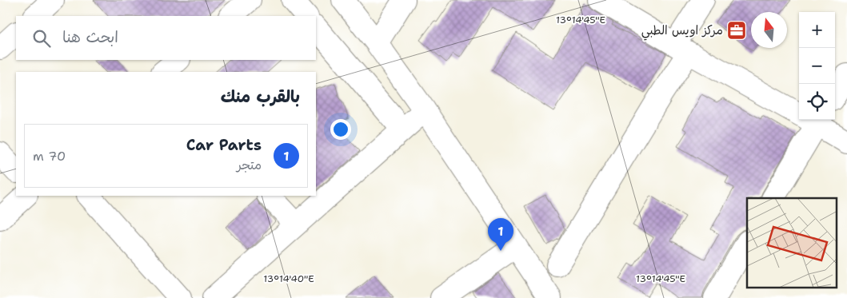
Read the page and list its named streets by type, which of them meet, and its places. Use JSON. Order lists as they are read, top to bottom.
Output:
{
  "places": {
    "office": ["مركز اويس الطبي"]
  },
  "north": "top",
  "page": {
    "map_buttons": ["+", "−"],
    "search": "ابحث هنا",
    "heading": "بالقرب منك",
    "list": [
      {
        "mark": "1",
        "name": "Car Parts",
        "note": "متجر",
        "value": "70 m"
      }
    ],
    "pins": "1"
  },
  "coordinates": ["13°14'45\"E", "13°14'40\"E"]
}
